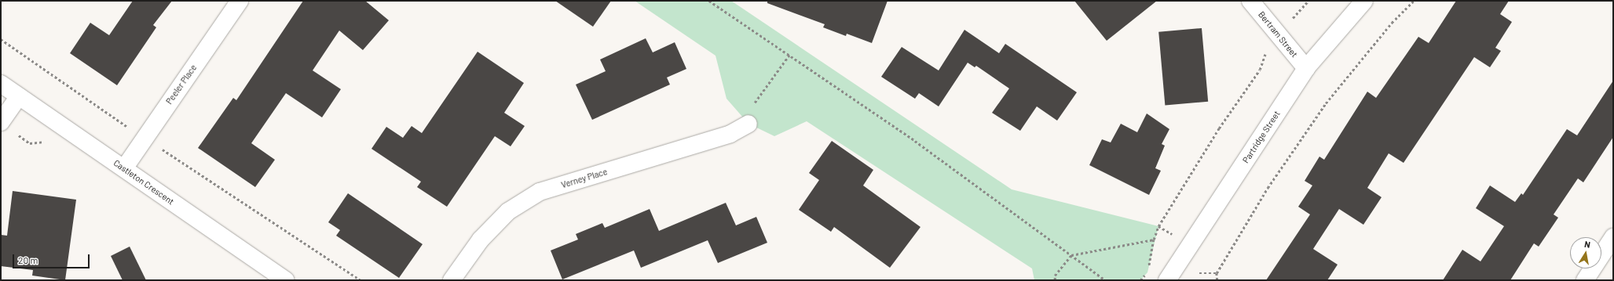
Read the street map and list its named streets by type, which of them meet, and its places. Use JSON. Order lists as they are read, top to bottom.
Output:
{
  "streets": {
    "street": [
      "Bertram Street",
      "Peeler Place",
      "Partridge Street",
      "Verney Place",
      "Castleton Crescent"
    ]
  },
  "crossings": [
    ["Bertram Street", "Partridge Street"],
    ["Peeler Place", "Castleton Crescent"]
  ],
  "scale_bar": "20 m",
  "north": "top"
}
